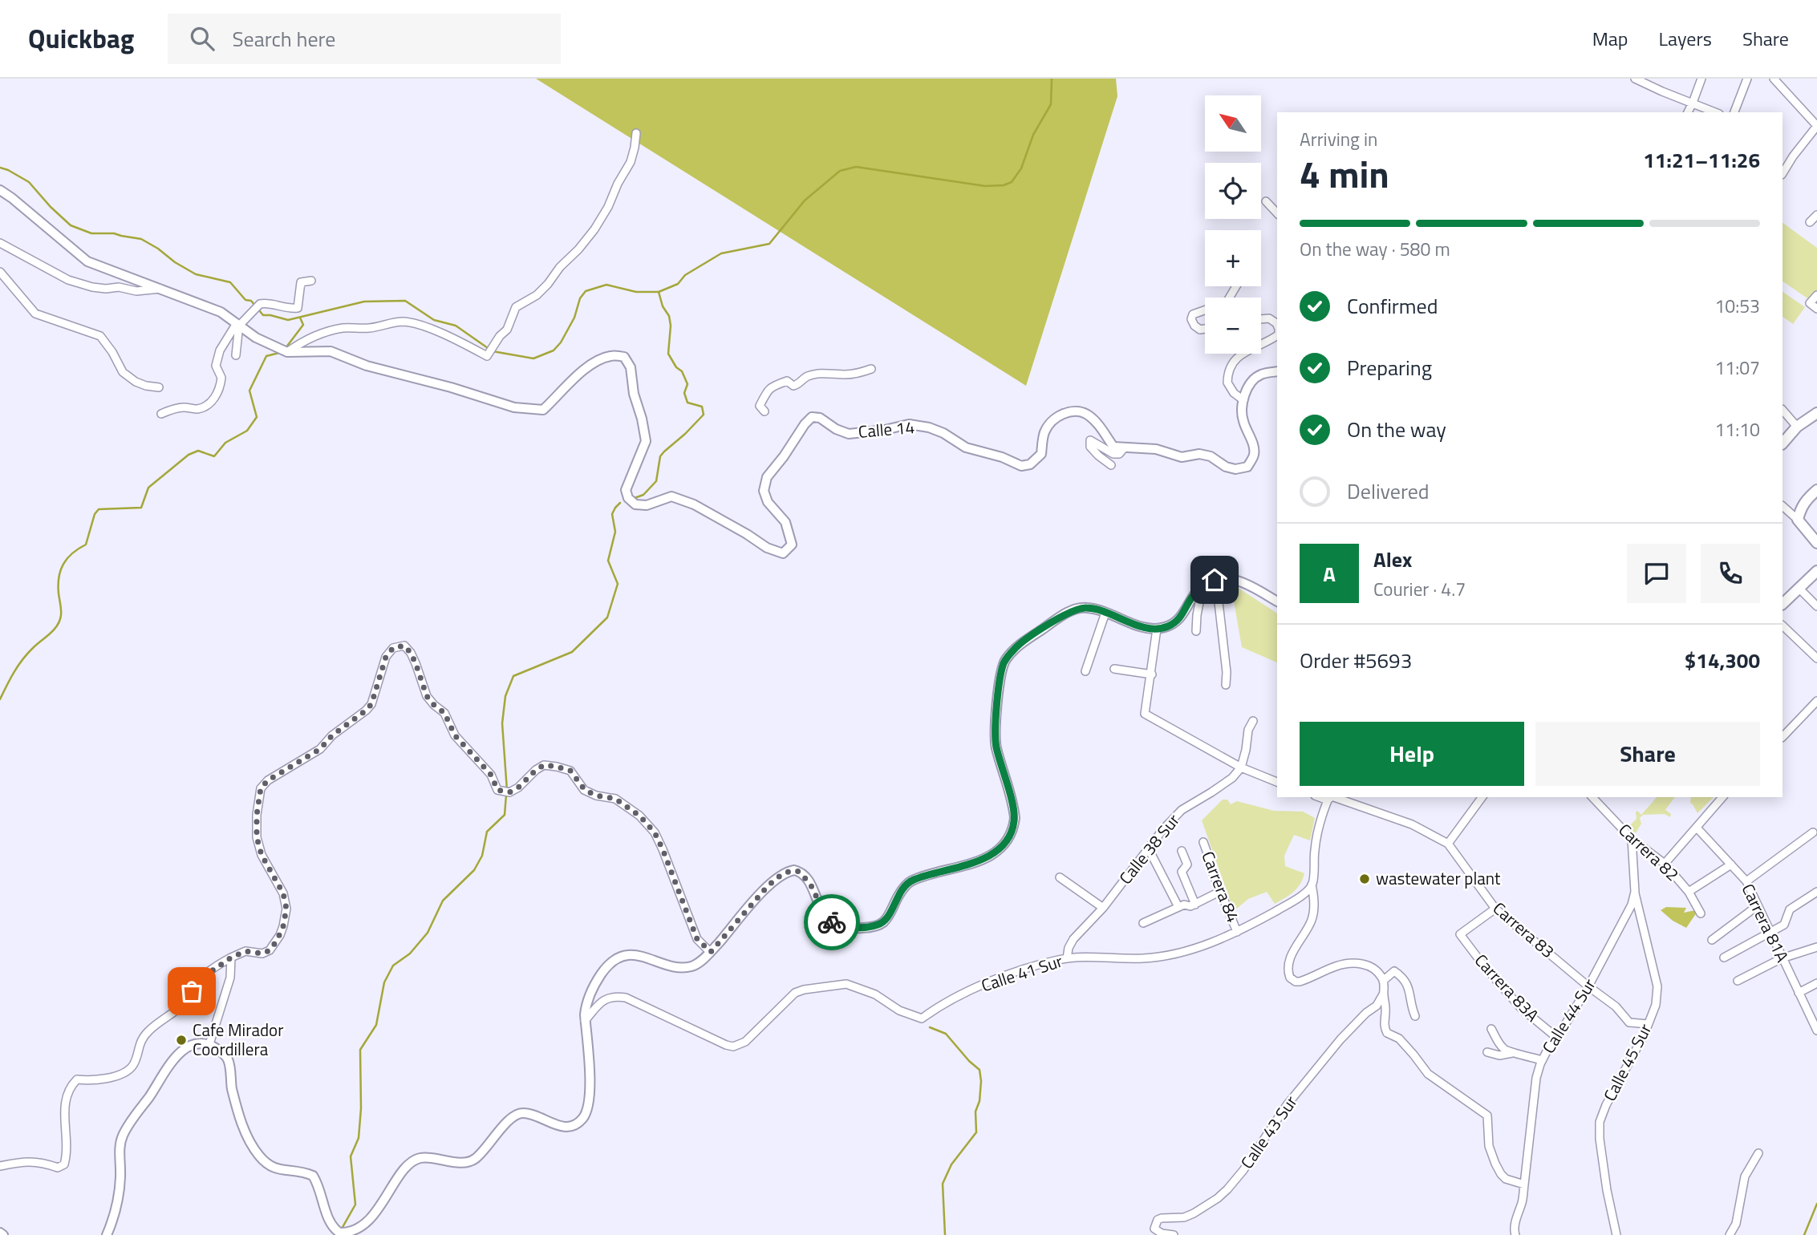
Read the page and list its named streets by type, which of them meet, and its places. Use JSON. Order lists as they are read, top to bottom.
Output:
{
  "streets": {
    "street": [
      "Calle 14",
      "Calle 38 Sur",
      "Carrera 82",
      "Carrera 84",
      "Carrera 81A",
      "Carrera 83",
      "Calle 41 Sur",
      "Carrera 83A",
      "Calle 44 Sur",
      "Calle 45 Sur",
      "Calle 43 Sur"
    ]
  },
  "crossings": [
    ["Calle 38 Sur", "Calle 41 Sur"],
    ["Carrera 82", "Calle 44 Sur"],
    ["Carrera 84", "Calle 41 Sur"],
    ["Carrera 83", "Carrera 83A"],
    ["Carrera 83", "Calle 44 Sur"],
    ["Carrera 83", "Calle 45 Sur"],
    ["Carrera 83A", "Calle 44 Sur"],
    ["Calle 44 Sur", "Calle 45 Sur"]
  ],
  "places": ["wastewater plant", "Cafe Mirador Coordillera"],
  "north": "top left",
  "page": {
    "header": "Quickbag",
    "search": "Search here",
    "nav": ["Map", "Layers", "Share"],
    "map_buttons": ["+", "−"],
    "heading": ["4 min", "Arriving in", "11:21–11:26"],
    "panel": [
      "Alex",
      "Courier · 4.7",
      "Order #5693",
      "$14,300"
    ],
    "bar": "On the way · 580 m",
    "list": [
      ["Confirmed", "10:53"],
      ["Preparing", "11:07"],
      ["On the way", "11:10"],
      "Delivered"
    ],
    "round": "A",
    "buttons": ["Help", "Share"]
  }
}
